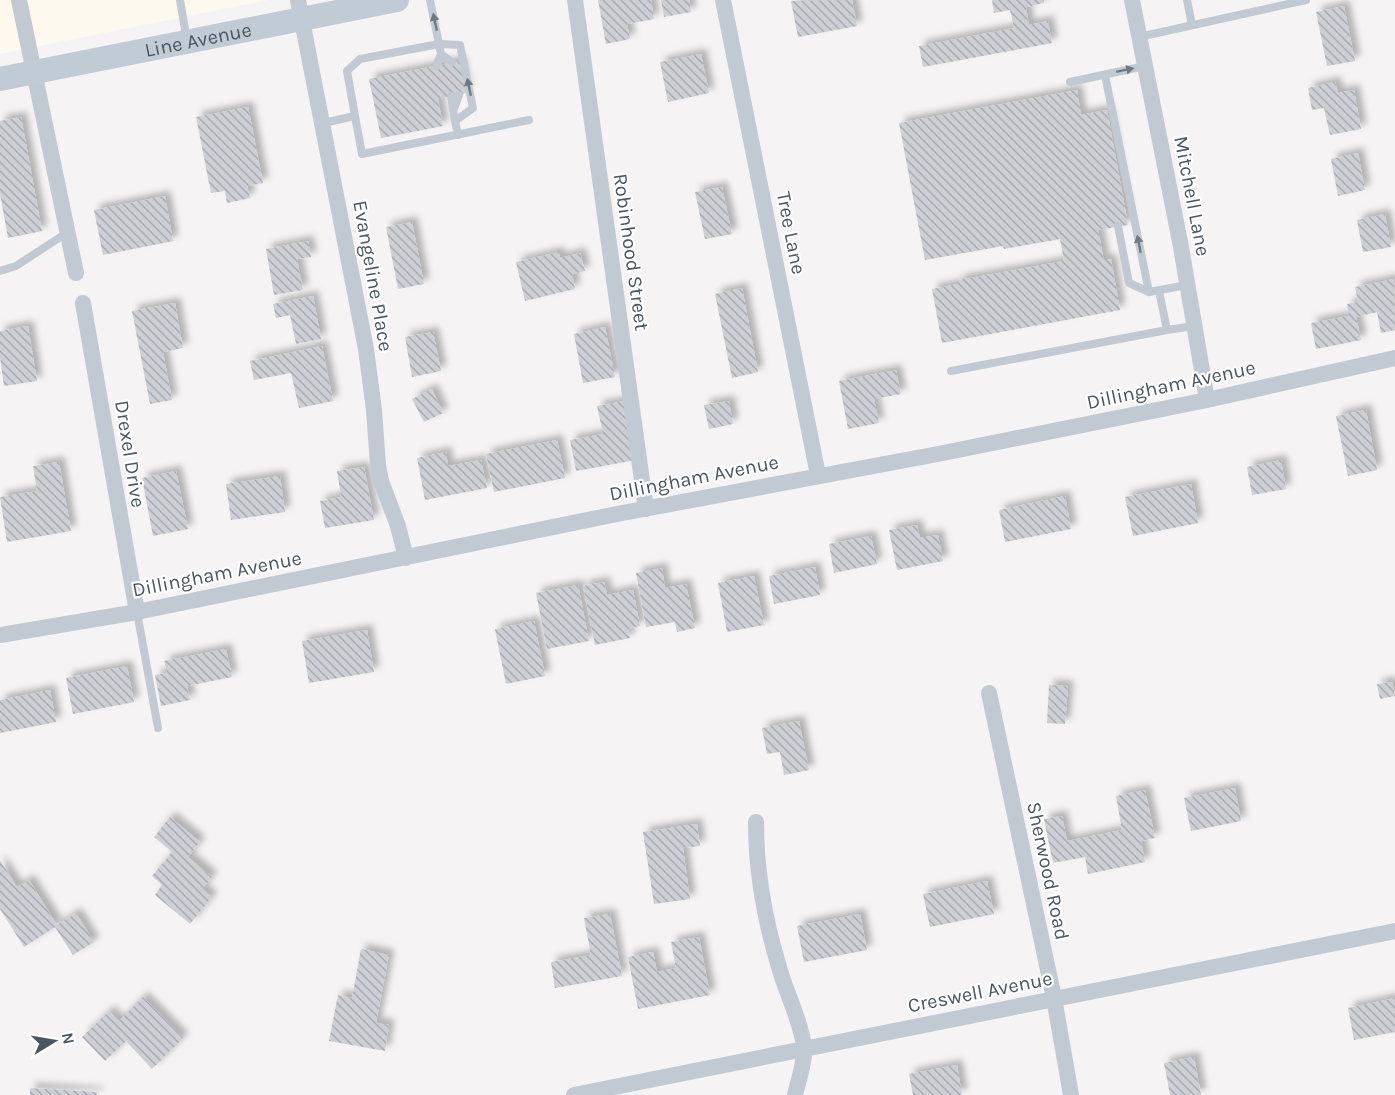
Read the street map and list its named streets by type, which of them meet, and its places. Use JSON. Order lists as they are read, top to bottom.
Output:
{
  "streets": {
    "main road": ["Line Avenue"],
    "street": [
      "Mitchell Lane",
      "Tree Lane",
      "Robinhood Street",
      "Evangeline Place",
      "Dillingham Avenue",
      "Drexel Drive",
      "Sherwood Road",
      "Creswell Avenue"
    ]
  },
  "crossings": [
    ["Line Avenue", "Evangeline Place"],
    ["Mitchell Lane", "Dillingham Avenue"],
    ["Tree Lane", "Dillingham Avenue"],
    ["Robinhood Street", "Dillingham Avenue"],
    ["Evangeline Place", "Dillingham Avenue"],
    ["Dillingham Avenue", "Drexel Drive"],
    ["Sherwood Road", "Creswell Avenue"]
  ],
  "north": "right"
}
